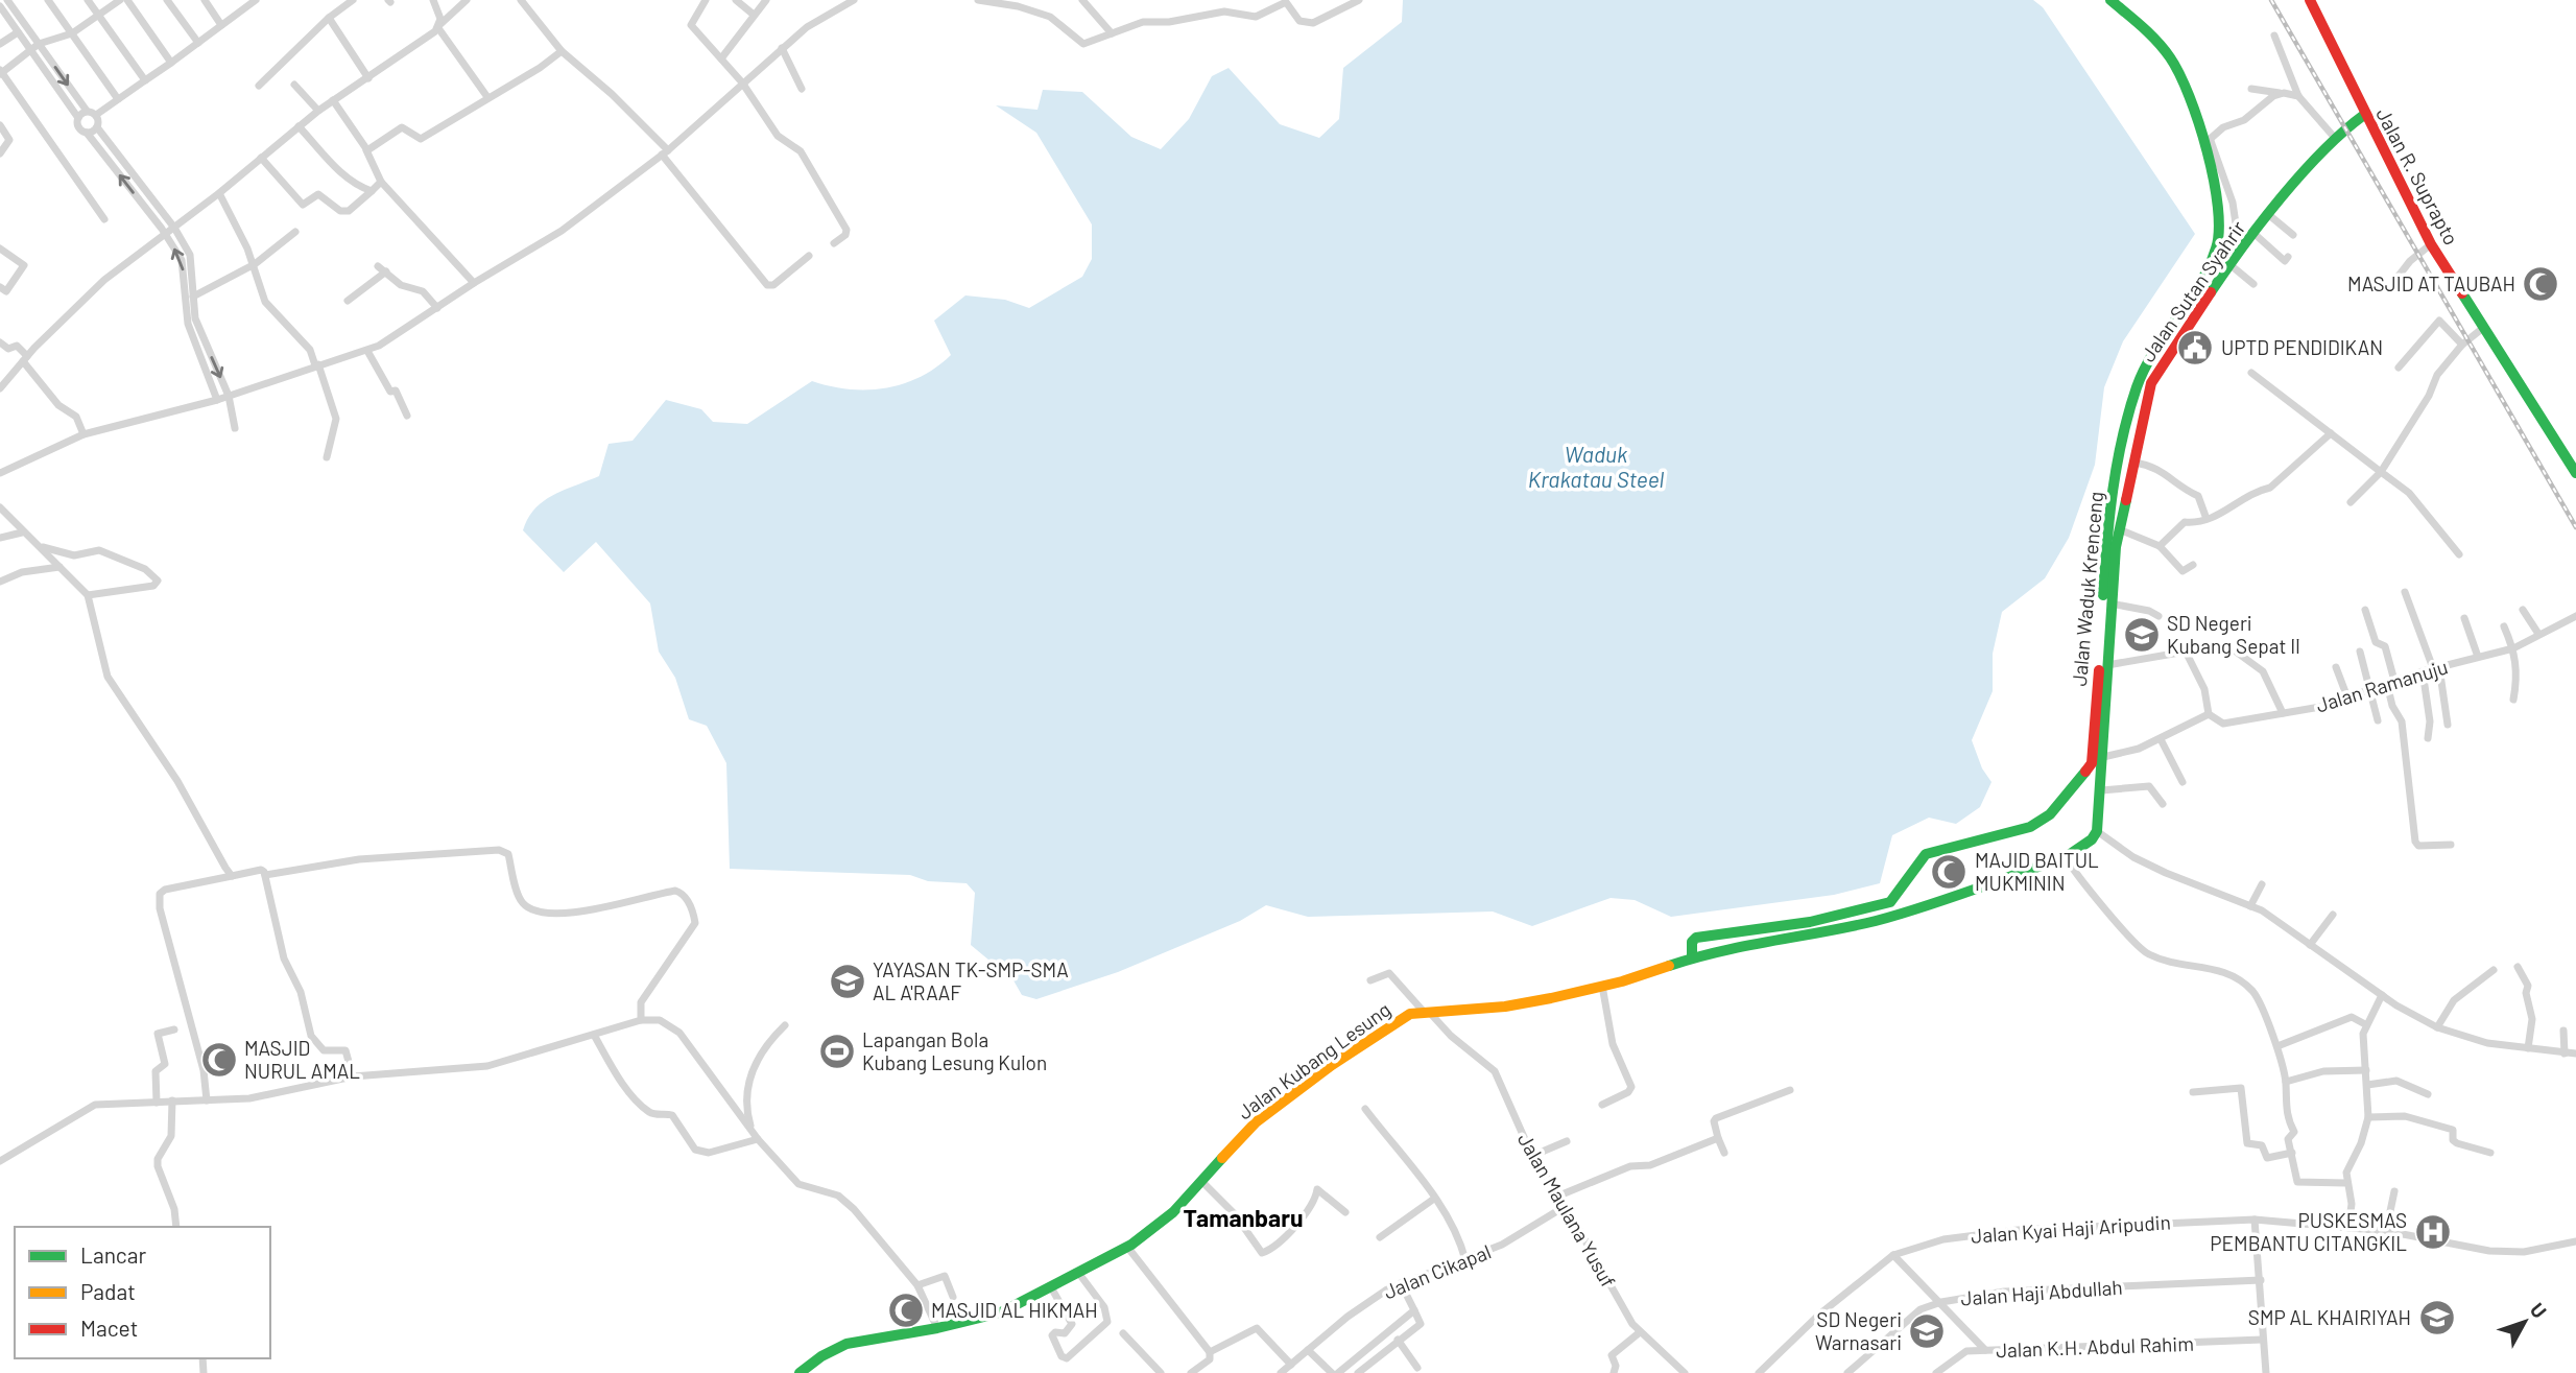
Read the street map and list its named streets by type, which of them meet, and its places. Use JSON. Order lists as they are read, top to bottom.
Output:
{
  "streets": {
    "main road": [
      "Jalan R. Suprapto",
      "Jalan Sutan Syahrir",
      "Jalan Waduk Krenceng",
      "Jalan Kubang Lesung"
    ],
    "street": [
      "Jalan Ramanuju",
      "Jalan Maulana Yusuf",
      "Jalan Kyai Haji Aripudin",
      "Jalan Cikapal",
      "Jalan Haji Abdullah",
      "Jalan K.H. Abdul Rahim"
    ]
  },
  "crossings": [
    ["Jalan R. Suprapto", "Jalan Sutan Syahrir"],
    ["Jalan Sutan Syahrir", "Jalan Kubang Lesung"],
    ["Jalan Waduk Krenceng", "Jalan Kubang Lesung"],
    ["Jalan Kubang Lesung", "Jalan Maulana Yusuf"],
    ["Jalan Maulana Yusuf", "Jalan Cikapal"]
  ],
  "districts": ["Tamanbaru"],
  "water": ["Waduk Krakatau Steel"],
  "places": {
    "mosque": [
      "MASJID AT TAUBAH",
      "MAJID BAITUL MUKMININ",
      "MASJID NURUL AMAL",
      "MASJID AL HIKMAH"
    ],
    "public building": ["UPTD PENDIDIKAN"],
    "school or university": [
      "SD Negeri Kubang Sepat II",
      "YAYASAN TK-SMP-SMA AL A'RAAF",
      "SMP AL KHAIRIYAH",
      "SD Negeri Warnasari"
    ],
    "sports": ["Lapangan Bola Kubang Lesung Kulon"],
    "hospital": ["PUSKESMAS PEMBANTU CITANGKIL"]
  },
  "legend": ["Lancar", "Padat", "Macet"],
  "north": "top right"
}
